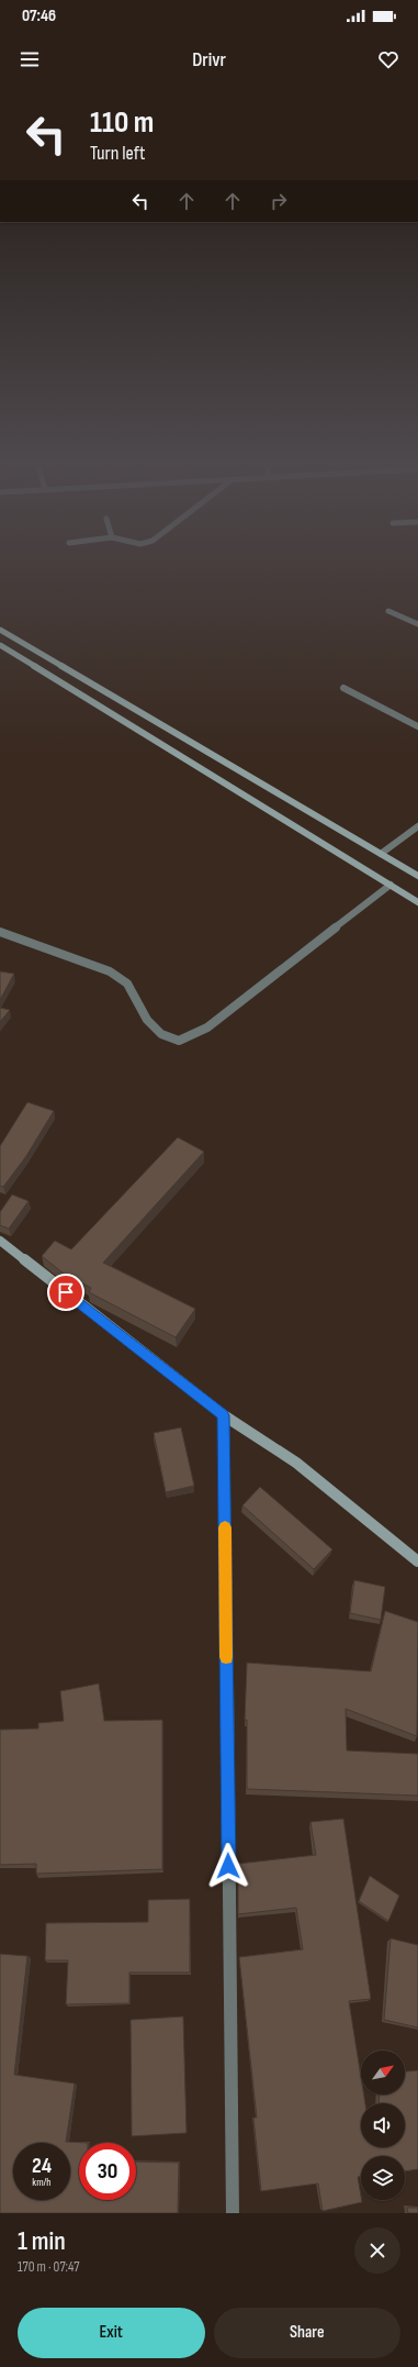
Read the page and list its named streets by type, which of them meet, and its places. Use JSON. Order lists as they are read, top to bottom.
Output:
{
  "north": "top right",
  "page": {
    "status": "07:46",
    "header": "Drivr",
    "turn": ["110 m", "Turn left"],
    "speed": "24 km/h",
    "limit": "30",
    "heading": ["1 min", "170 m · 07:47"],
    "buttons": ["Exit", "Share"]
  }
}
